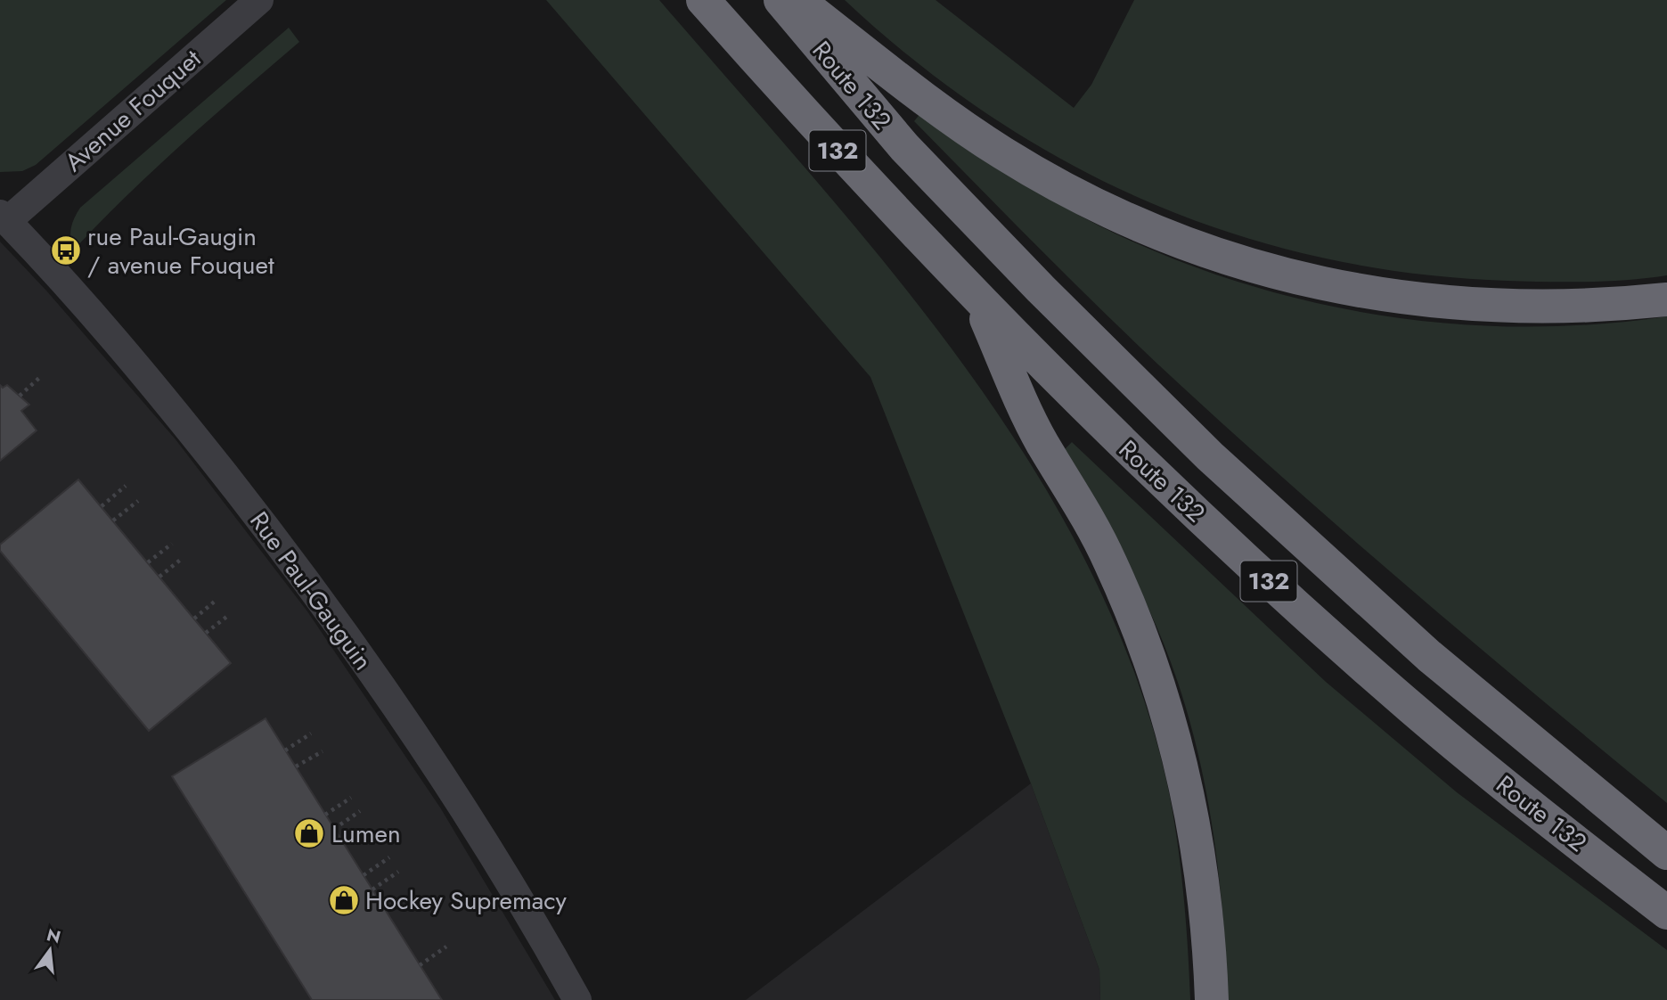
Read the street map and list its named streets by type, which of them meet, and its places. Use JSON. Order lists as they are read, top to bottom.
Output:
{
  "streets": {
    "highway": ["Route 132", "132"],
    "street": ["Avenue Fouquet", "Rue Paul-Gauguin"]
  },
  "crossings": [
    ["Avenue Fouquet", "Rue Paul-Gauguin"]
  ],
  "places": {
    "bus stop": ["rue Paul-Gaugin / avenue Fouquet"],
    "shop": ["Lumen", "Hockey Supremacy"]
  },
  "north": "top"
}
